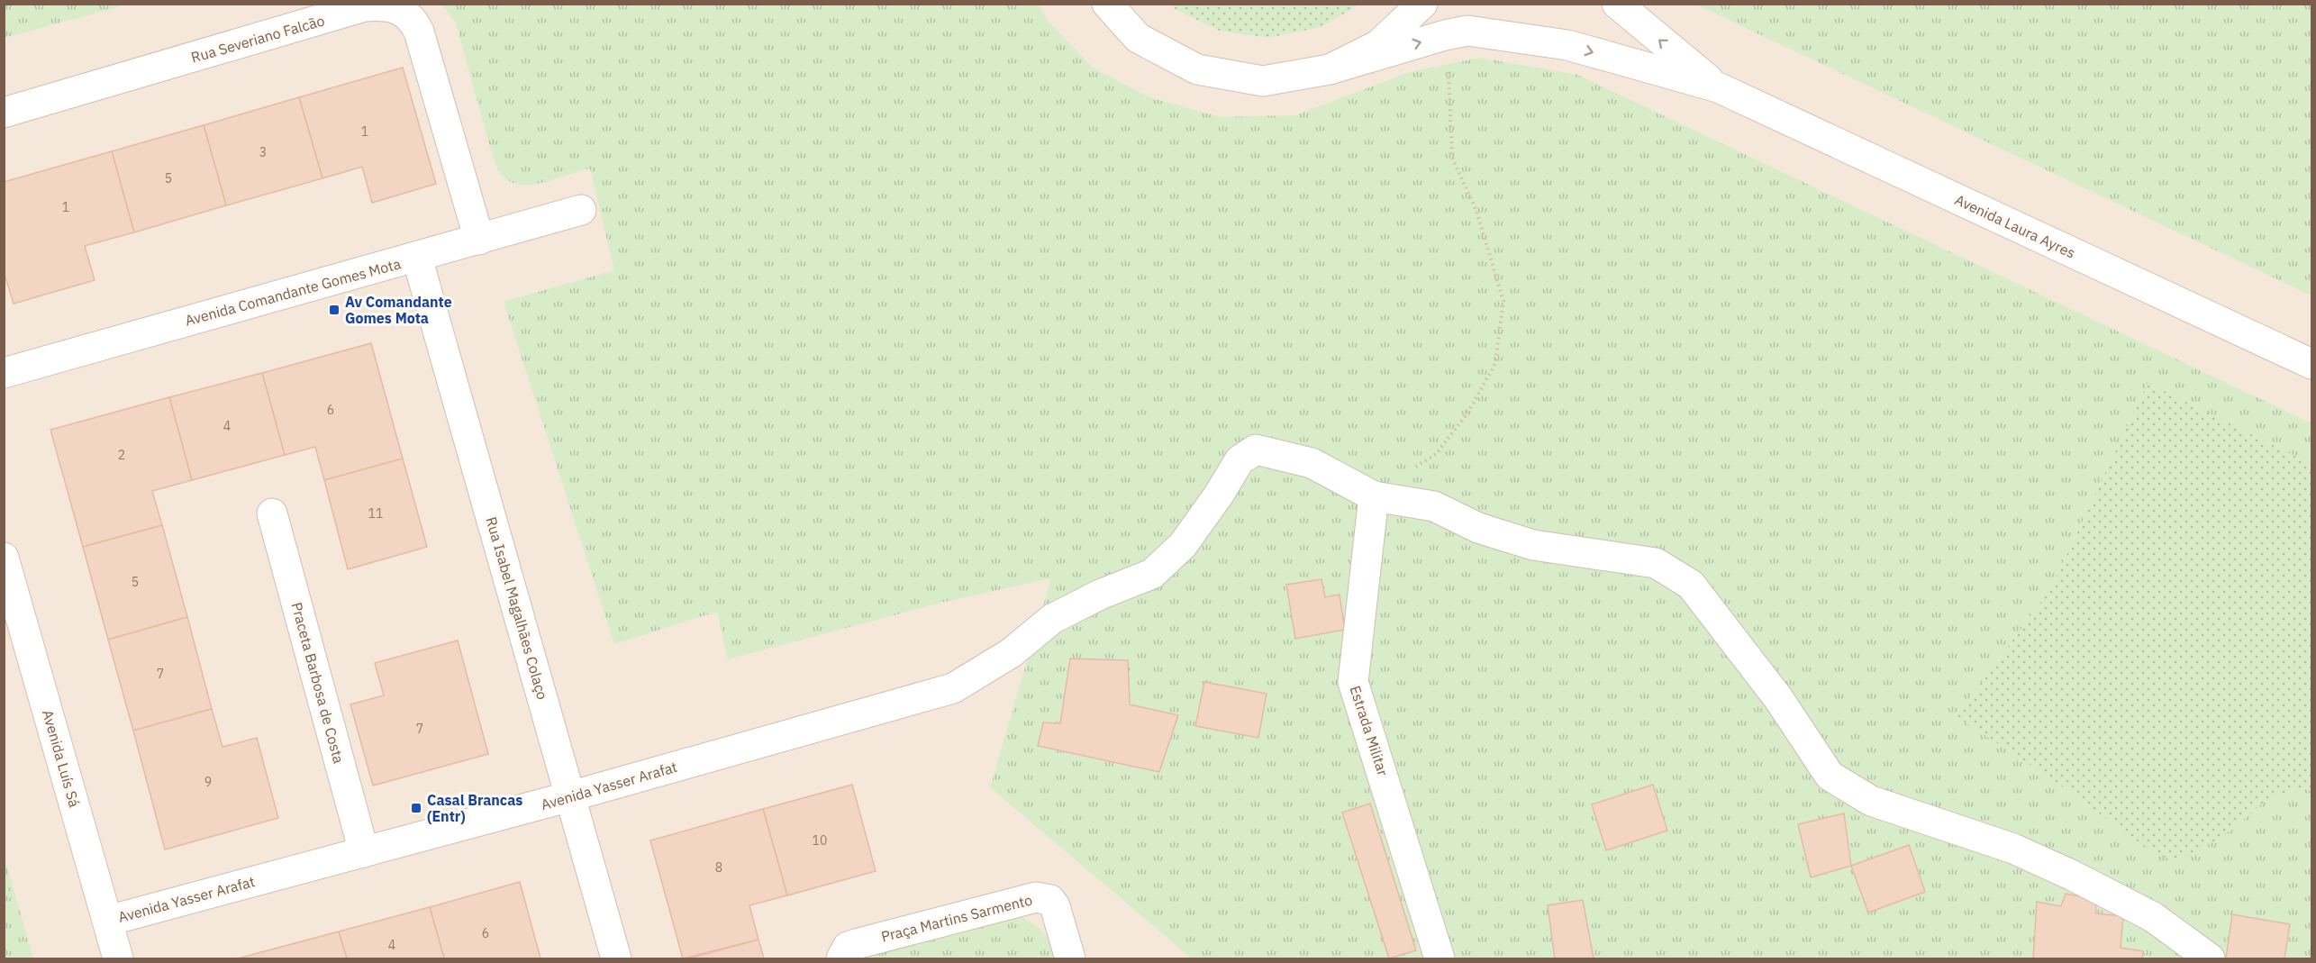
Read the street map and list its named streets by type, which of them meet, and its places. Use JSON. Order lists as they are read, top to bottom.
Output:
{
  "streets": {
    "street": [
      "Rua Severiano Falcão",
      "Avenida Laura Ayres",
      "Avenida Comandante Gomes Mota",
      "Rua Isabel Magalhães Colaço",
      "Praceta Barbosa de Costa",
      "Estrada Militar",
      "Avenida Luís Sá",
      "Avenida Yasser Arafat",
      "Praça Martins Sarmento"
    ]
  },
  "crossings": [
    ["Rua Severiano Falcão", "Avenida Comandante Gomes Mota"],
    ["Avenida Comandante Gomes Mota", "Rua Isabel Magalhães Colaço"],
    ["Rua Isabel Magalhães Colaço", "Avenida Yasser Arafat"],
    ["Praceta Barbosa de Costa", "Avenida Yasser Arafat"],
    ["Estrada Militar", "Avenida Yasser Arafat"],
    ["Avenida Luís Sá", "Avenida Yasser Arafat"]
  ],
  "places": {
    "transit": ["Av Comandante Gomes Mota", "Casal Brancas (Entr)"]
  },
  "house_numbers": [
    "1",
    "3",
    "5",
    "1",
    "6",
    "4",
    "2",
    "11",
    "5",
    "7",
    "7",
    "9",
    "10",
    "8",
    "6",
    "4"
  ]
}
